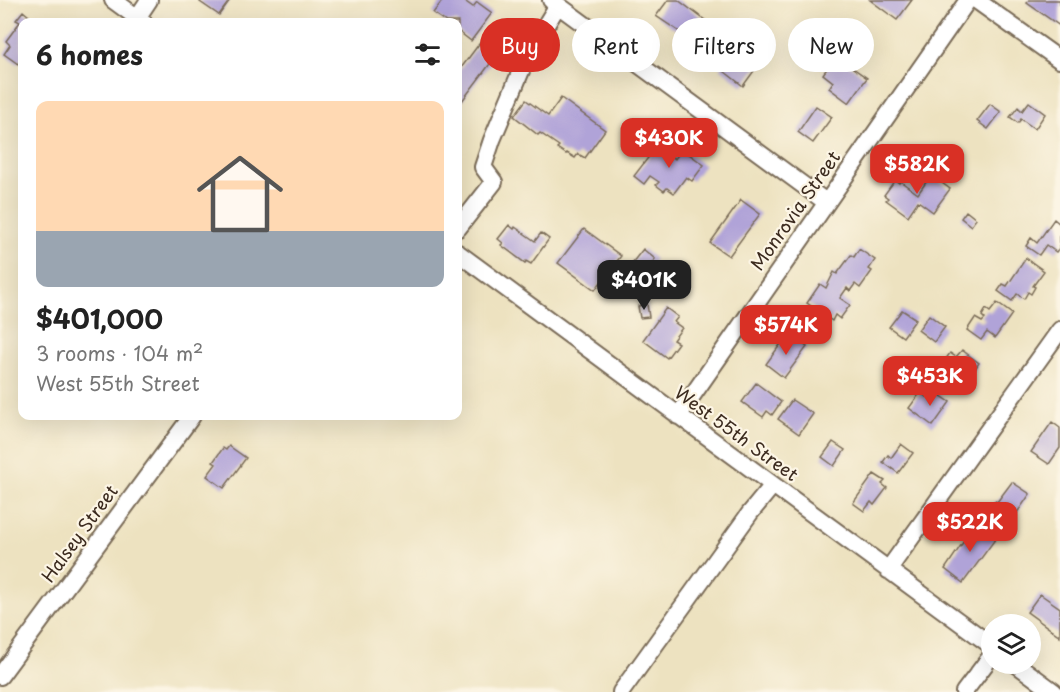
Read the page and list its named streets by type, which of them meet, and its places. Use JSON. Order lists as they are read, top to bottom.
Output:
{
  "streets": {
    "street": ["Monrovia Street", "West 55th Street", "Halsey Street"]
  },
  "crossings": [
    ["Monrovia Street", "West 55th Street"]
  ],
  "page": {
    "chip": [
      "Buy",
      "Rent",
      "Filters",
      "New"
    ],
    "heading": "6 homes",
    "list": [
      {
        "name": "$401,000",
        "note": "3 rooms · 104 m² · West 55th Street"
      }
    ],
    "price": [
      "$430K",
      "$582K",
      "$401K",
      "$574K",
      "$453K",
      "$522K"
    ]
  }
}
